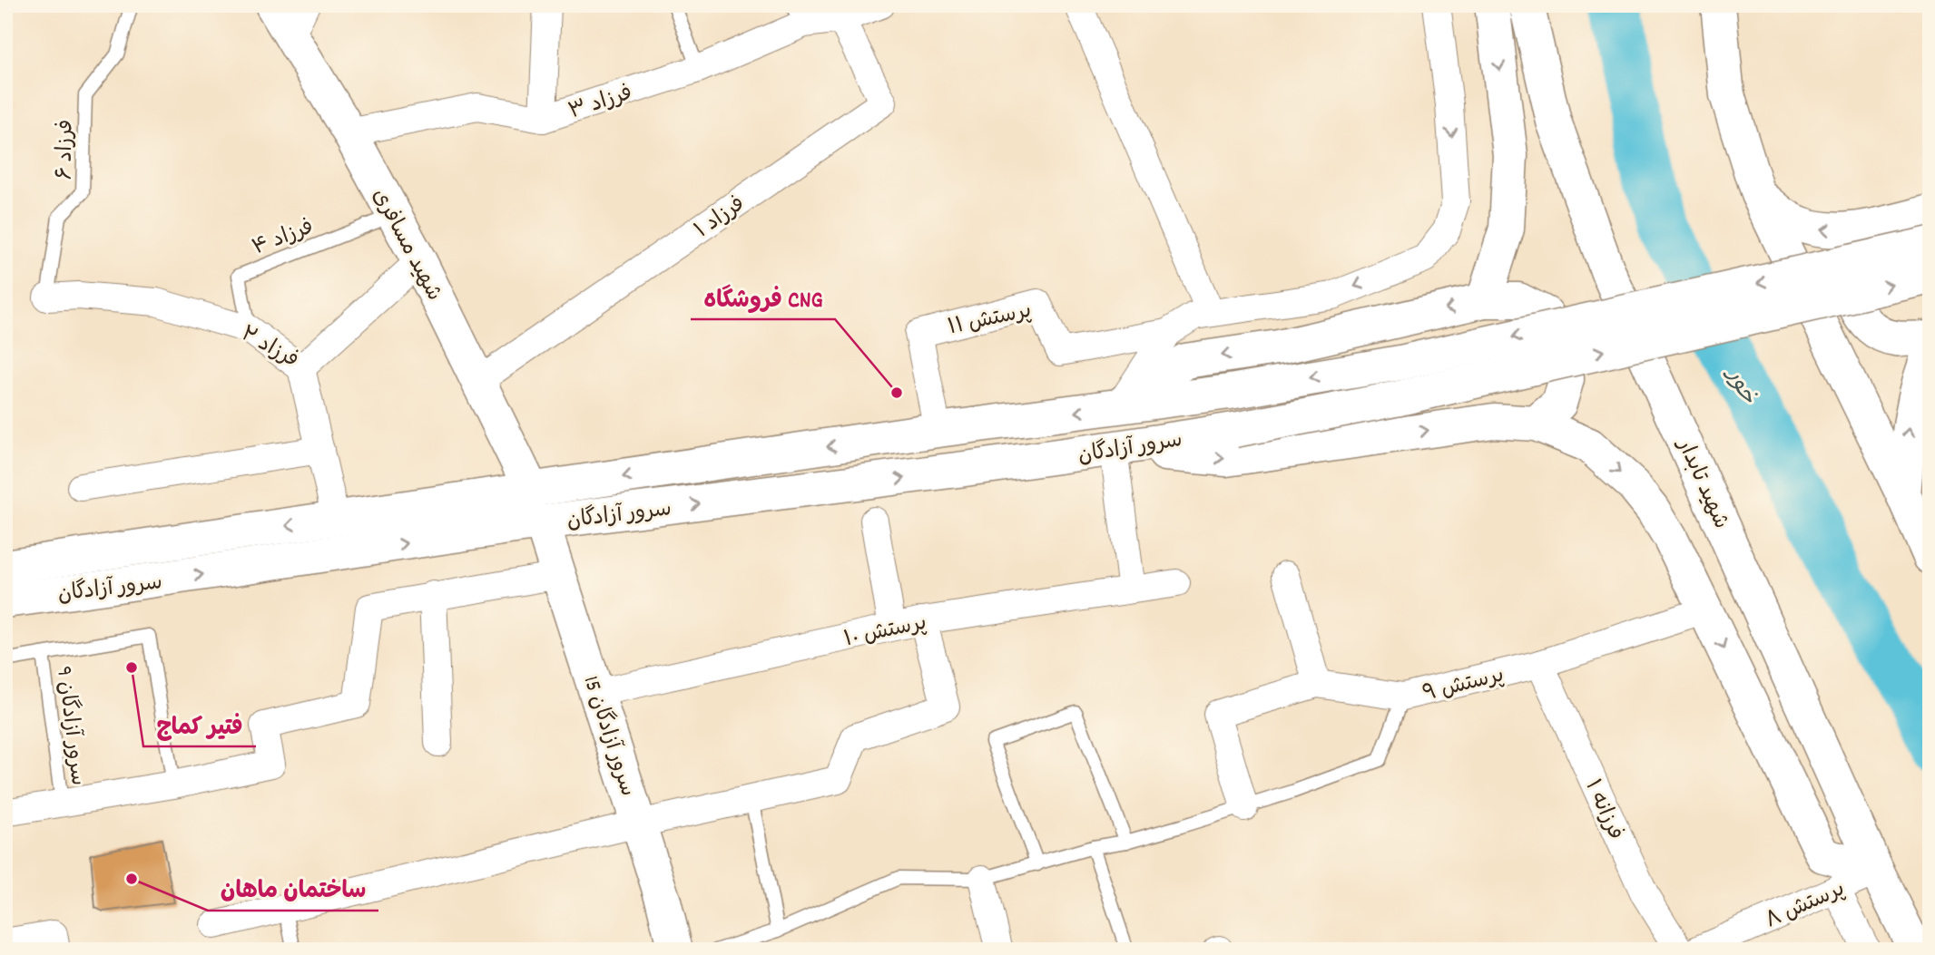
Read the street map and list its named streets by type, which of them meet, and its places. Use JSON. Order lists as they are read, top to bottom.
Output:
{
  "streets": {
    "main road": [
      "شهید مسافری",
      "سرور آزادگان",
      "شهید تابدار",
      "سرور آزادگان 15"
    ],
    "street": [
      "فرزاد ۳",
      "فرزاد ۱",
      "پرستش ۱۱",
      "فرزاد ۲",
      "پرستش ۱۰",
      "پرستش ۹",
      "فرزانه ۱",
      "پرستش ۸"
    ],
    "lane": ["فرزاد ۶", "فرزاد ۴", "سرور آزادگان 9"]
  },
  "crossings": [
    ["فرزاد ۳", "فرزاد ۱"],
    ["فرزاد ۳", "شهید مسافری"],
    ["فرزاد ۶", "فرزاد ۲"],
    ["فرزاد ۱", "شهید مسافری"],
    ["فرزاد ۴", "شهید مسافری"],
    ["فرزاد ۴", "فرزاد ۲"],
    ["شهید مسافری", "فرزاد ۲"],
    ["شهید مسافری", "سرور آزادگان"],
    ["شهید مسافری", "سرور آزادگان 15"],
    ["پرستش ۱۱", "سرور آزادگان"],
    ["سرور آزادگان", "سرور آزادگان 15"],
    ["شهید تابدار", "پرستش ۸"],
    ["پرستش ۱۰", "سرور آزادگان 15"],
    ["پرستش ۹", "فرزانه ۱"]
  ],
  "water": ["خور"],
  "places": ["فروشگاه CNG", "فتیر کماج", "ساختمان ماهان"]
}
